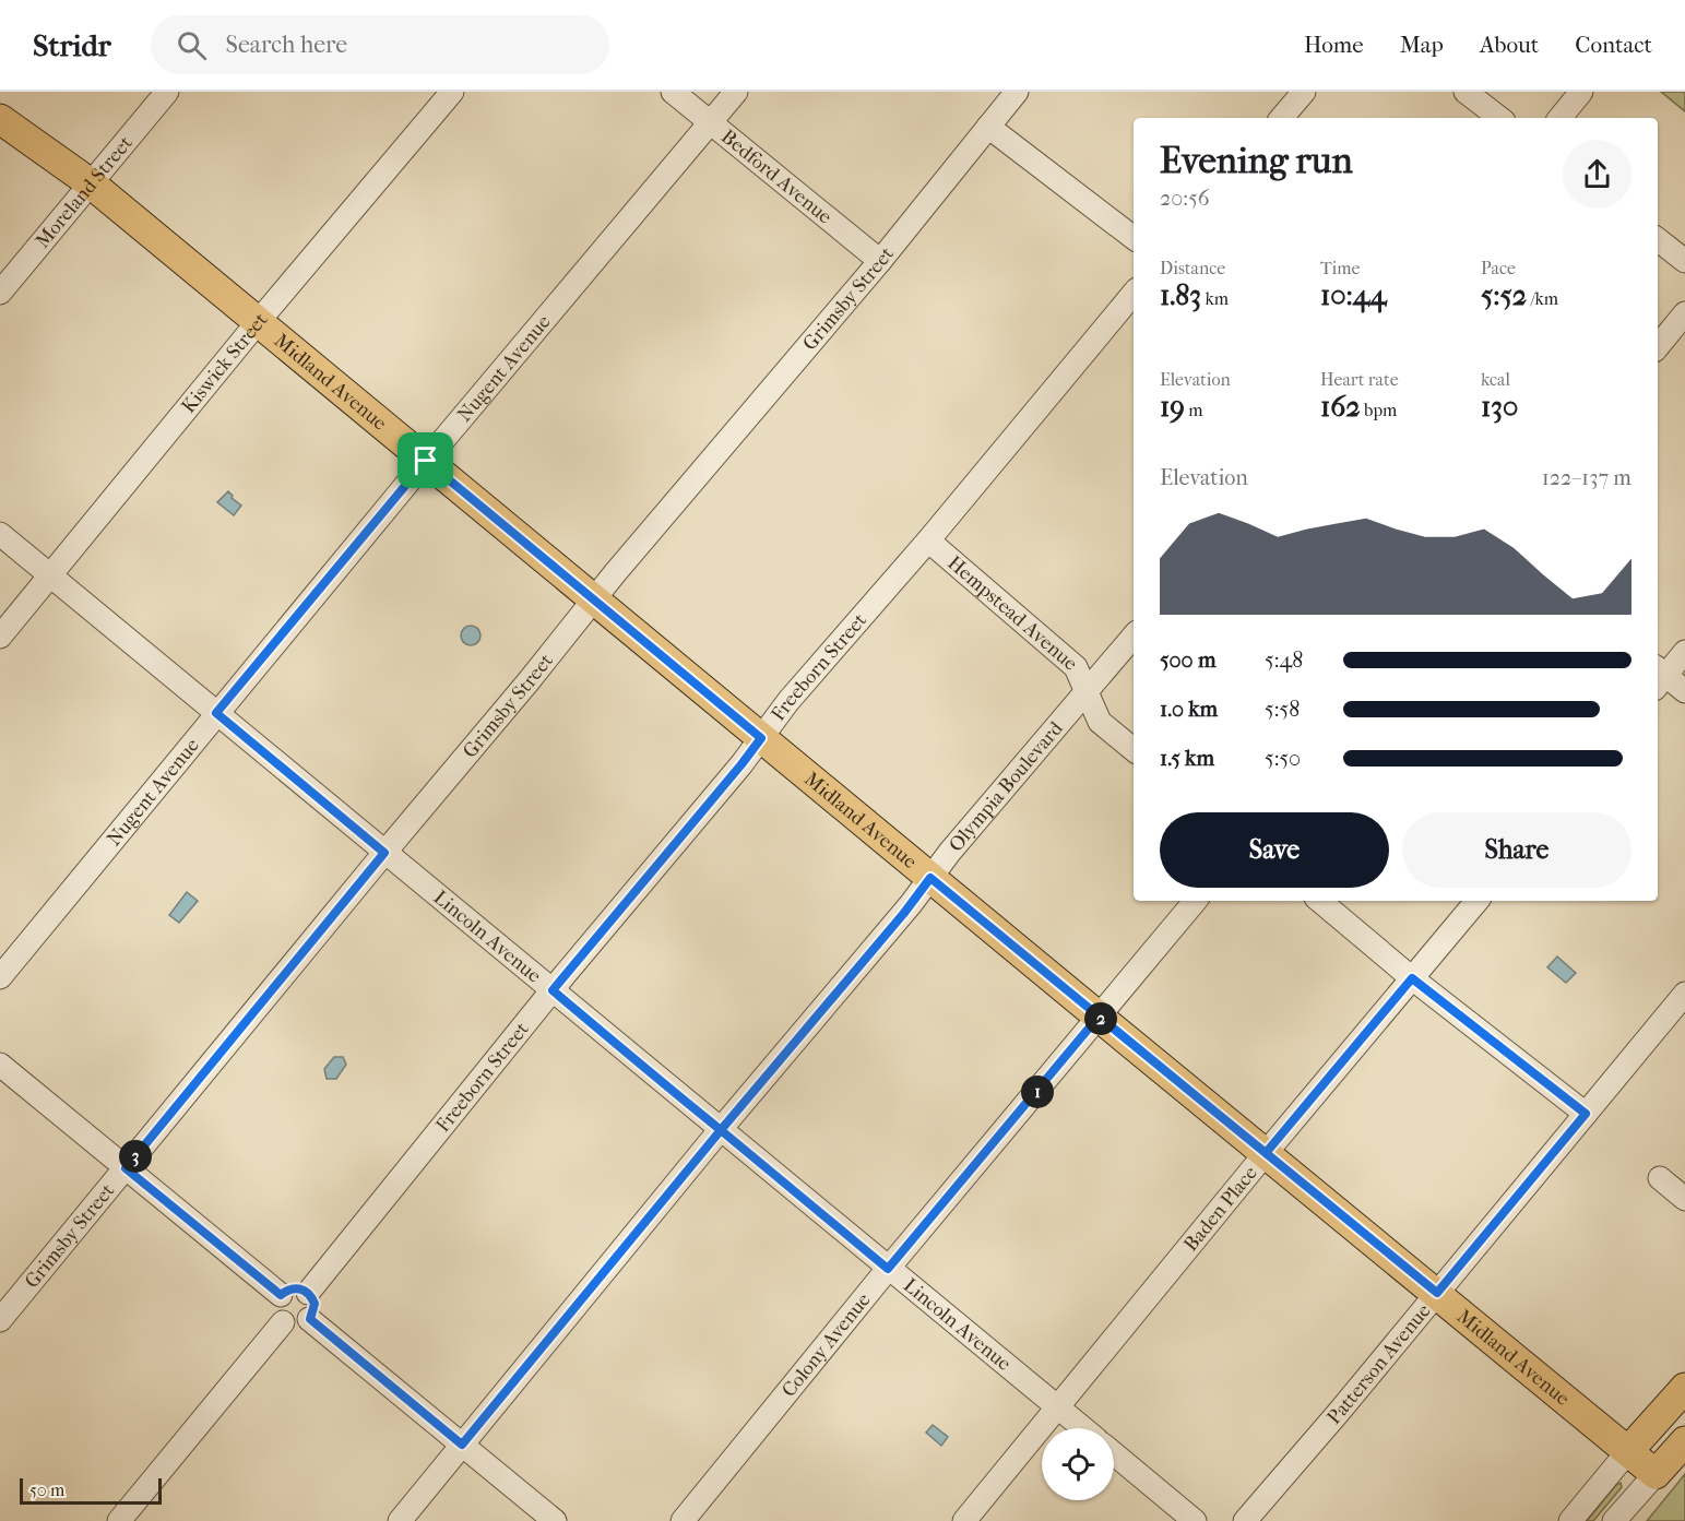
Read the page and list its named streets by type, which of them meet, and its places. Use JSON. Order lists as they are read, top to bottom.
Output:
{
  "streets": {
    "main road": ["Midland Avenue"],
    "street": [
      "Bedford Avenue",
      "Moreland Street",
      "Grimsby Street",
      "Kiswick Street",
      "Nugent Avenue",
      "Hempstead Avenue",
      "Freeborn Street",
      "Olympia Boulevard",
      "Lincoln Avenue",
      "Baden Place",
      "Colony Avenue",
      "Patterson Avenue"
    ]
  },
  "crossings": [
    ["Bedford Avenue", "Grimsby Street"],
    ["Bedford Avenue", "Nugent Avenue"],
    ["Moreland Street", "Midland Avenue"],
    ["Grimsby Street", "Midland Avenue"],
    ["Grimsby Street", "Lincoln Avenue"],
    ["Kiswick Street", "Midland Avenue"],
    ["Kiswick Street", "Lincoln Avenue"],
    ["Nugent Avenue", "Midland Avenue"],
    ["Nugent Avenue", "Lincoln Avenue"],
    ["Midland Avenue", "Freeborn Street"],
    ["Midland Avenue", "Olympia Boulevard"],
    ["Midland Avenue", "Baden Place"],
    ["Midland Avenue", "Colony Avenue"],
    ["Midland Avenue", "Patterson Avenue"],
    ["Hempstead Avenue", "Freeborn Street"],
    ["Hempstead Avenue", "Olympia Boulevard"],
    ["Freeborn Street", "Lincoln Avenue"],
    ["Olympia Boulevard", "Lincoln Avenue"],
    ["Lincoln Avenue", "Baden Place"],
    ["Lincoln Avenue", "Colony Avenue"]
  ],
  "scale_bar": "50 m",
  "page": {
    "header": "Stridr",
    "search": "Search here",
    "nav": [
      "Home",
      "Map",
      "About",
      "Contact"
    ],
    "heading": ["Evening run", "20:56"],
    "stats": [
      ["Distance", "1.83 km"],
      ["Time", "10:44"],
      ["Pace", "5:52 /km"],
      ["Elevation", "19 m"],
      ["Heart rate", "162 bpm"],
      ["kcal", "130"]
    ],
    "chart": ["Elevation", "122–137 m"],
    "list": [
      {
        "name": "500 m",
        "note": "5:48"
      },
      {
        "name": "1.0 km",
        "note": "5:58"
      },
      {
        "name": "1.5 km",
        "note": "5:50"
      }
    ],
    "buttons": ["Save", "Share"],
    "pins": ["2", "1", "3"],
    "scale": "50 m"
  }
}
